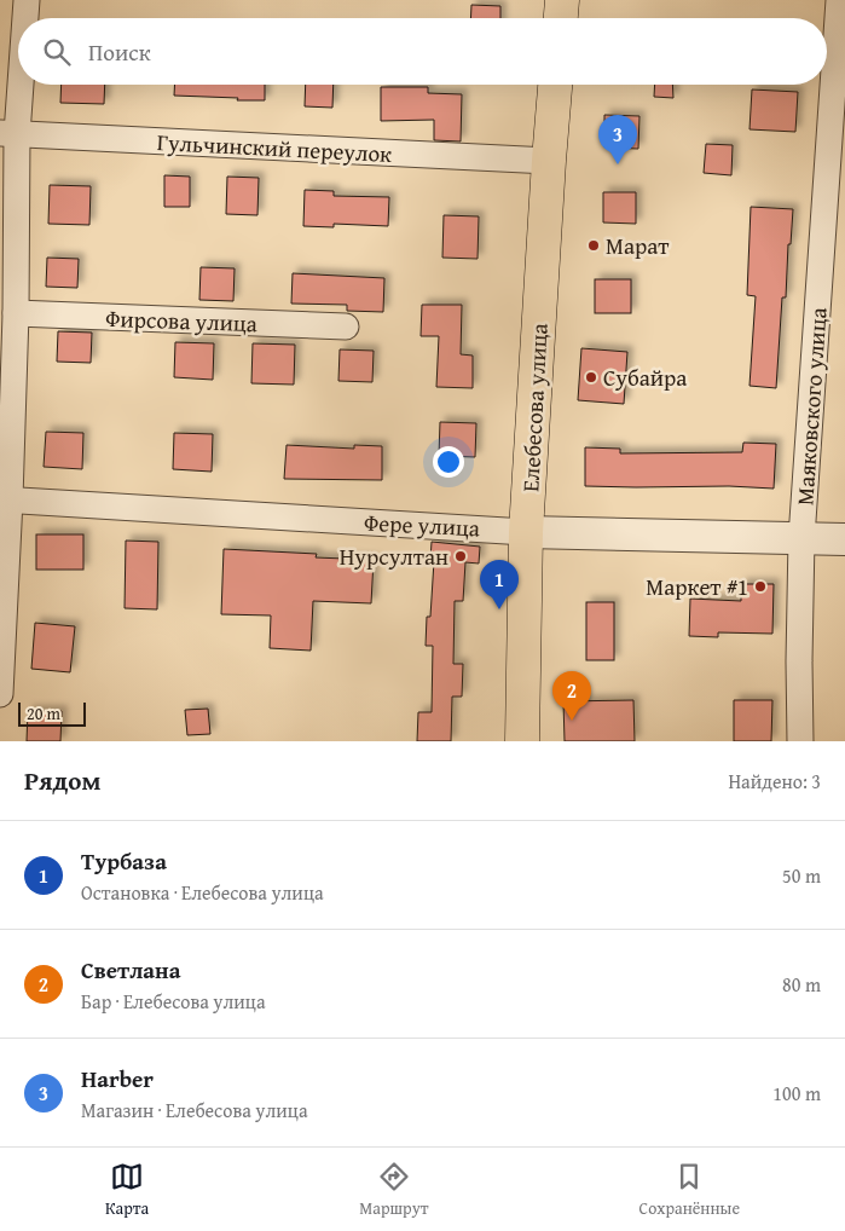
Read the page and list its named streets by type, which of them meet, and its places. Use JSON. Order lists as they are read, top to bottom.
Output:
{
  "streets": {
    "main road": ["Елебесова улица"],
    "street": [
      "Гульчинский переулок",
      "Фирсова улица",
      "Маяковского улица",
      "Фере улица"
    ]
  },
  "crossings": [
    ["Гульчинский переулок", "Елебесова улица"],
    ["Маяковского улица", "Фере улица"],
    ["Елебесова улица", "Фере улица"]
  ],
  "places": [
    "Марат",
    "Субайра",
    "Нурсултан",
    "Маркет #1"
  ],
  "scale_bar": "20 m",
  "page": {
    "search": "Поиск",
    "pins": ["3", "1", "2"],
    "scale": "20 m",
    "heading": ["Рядом", "Найдено: 3"],
    "list": [
      {
        "mark": "1",
        "name": "Турбаза",
        "note": "Остановка · Елебесова улица",
        "value": "50 m"
      },
      {
        "mark": "2",
        "name": "Светлана",
        "note": "Бар · Елебесова улица",
        "value": "80 m"
      },
      {
        "mark": "3",
        "name": "Harber",
        "note": "Магазин · Елебесова улица",
        "value": "100 m"
      }
    ],
    "nav": ["Карта", "Маршрут", "Сохранённые"]
  }
}
